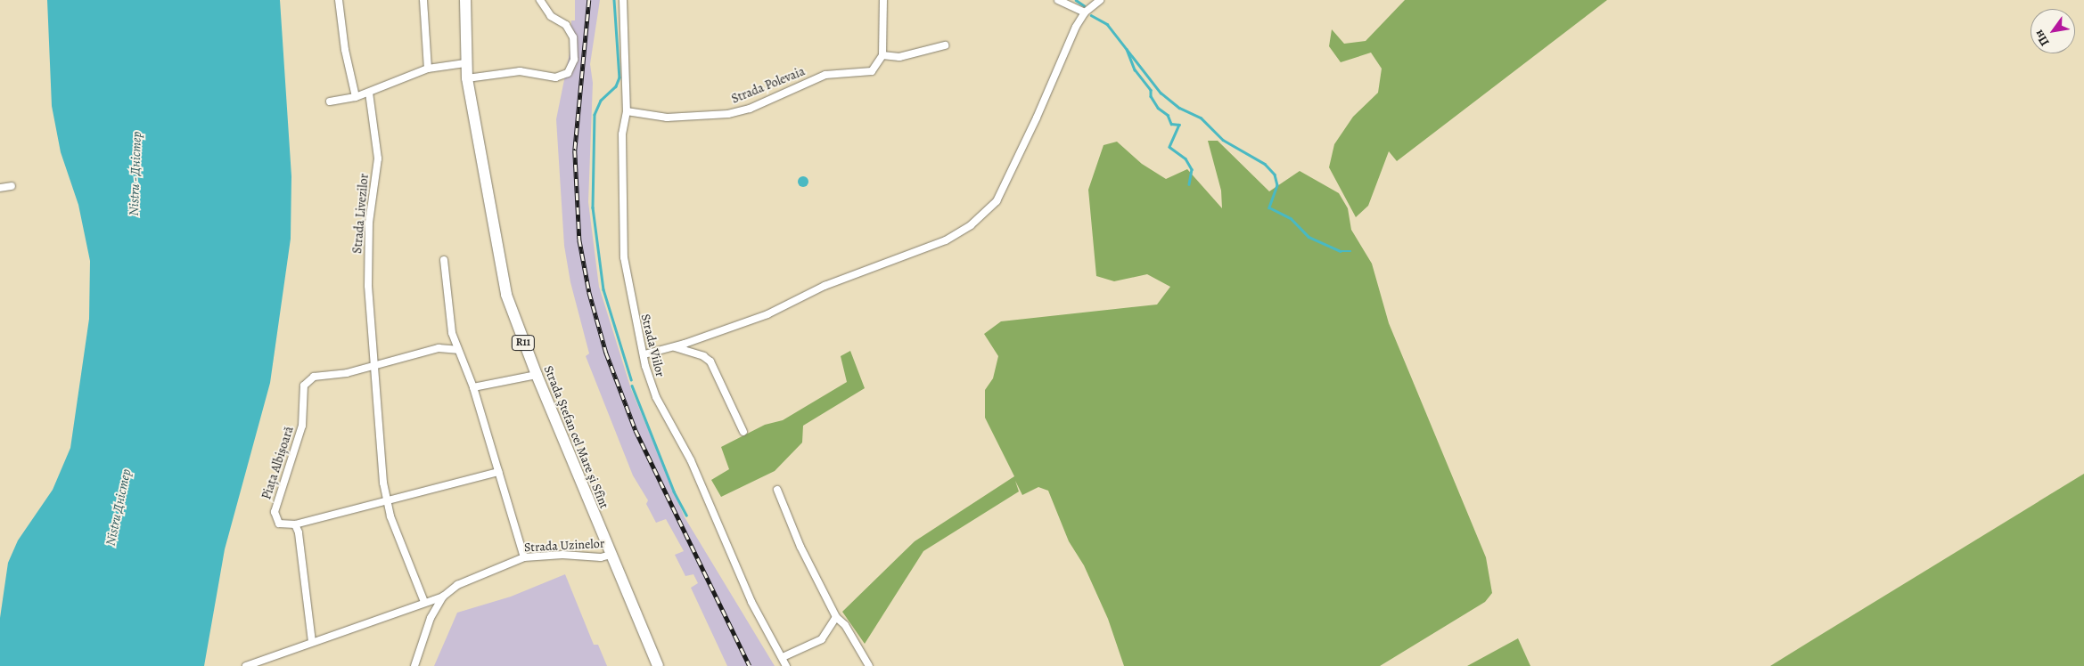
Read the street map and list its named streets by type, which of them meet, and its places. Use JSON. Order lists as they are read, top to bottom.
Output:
{
  "streets": {
    "main road": ["R11", "Strada Ştefan cel Mare şi Sfînt"],
    "street": [
      "Strada Polevaia",
      "Strada Livezilor",
      "Strada Viilor",
      "Piața Albișoară",
      "Strada Uzinelor"
    ]
  },
  "crossings": [
    ["Strada Polevaia", "Strada Viilor"],
    ["Strada Livezilor", "Piața Albișoară"],
    ["Strada Ştefan cel Mare şi Sfînt", "Strada Uzinelor"]
  ],
  "water": ["Nistru - Дністер", "Nistru Дністер"],
  "north": "bottom left"
}
